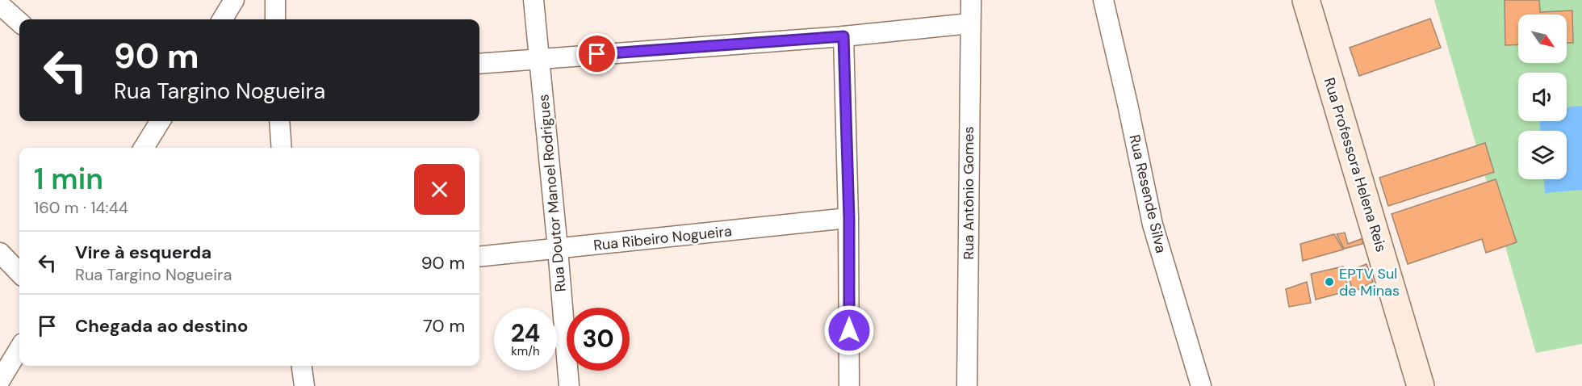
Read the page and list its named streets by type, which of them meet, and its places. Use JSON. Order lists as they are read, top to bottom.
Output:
{
  "streets": {
    "main road": ["Rua Professora Helena Reis"],
    "street": [
      "Rua Doutor Manoel Rodrigues",
      "Rua Antônio Gomes",
      "Rua Resende Silva",
      "Rua Ribeiro Nogueira"
    ]
  },
  "crossings": [
    ["Rua Doutor Manoel Rodrigues", "Rua Ribeiro Nogueira"]
  ],
  "places": ["EPTV Sul de Minas"],
  "north": "bottom right",
  "page": {
    "turn": ["90 m", "Rua Targino Nogueira"],
    "heading": ["1 min", "160 m · 14:44"],
    "list": [
      {
        "name": "Vire à esquerda",
        "note": "Rua Targino Nogueira",
        "value": "90 m"
      },
      {
        "name": "Chegada ao destino",
        "value": "70 m"
      }
    ],
    "speed": "24 km/h",
    "limit": "30"
  }
}
